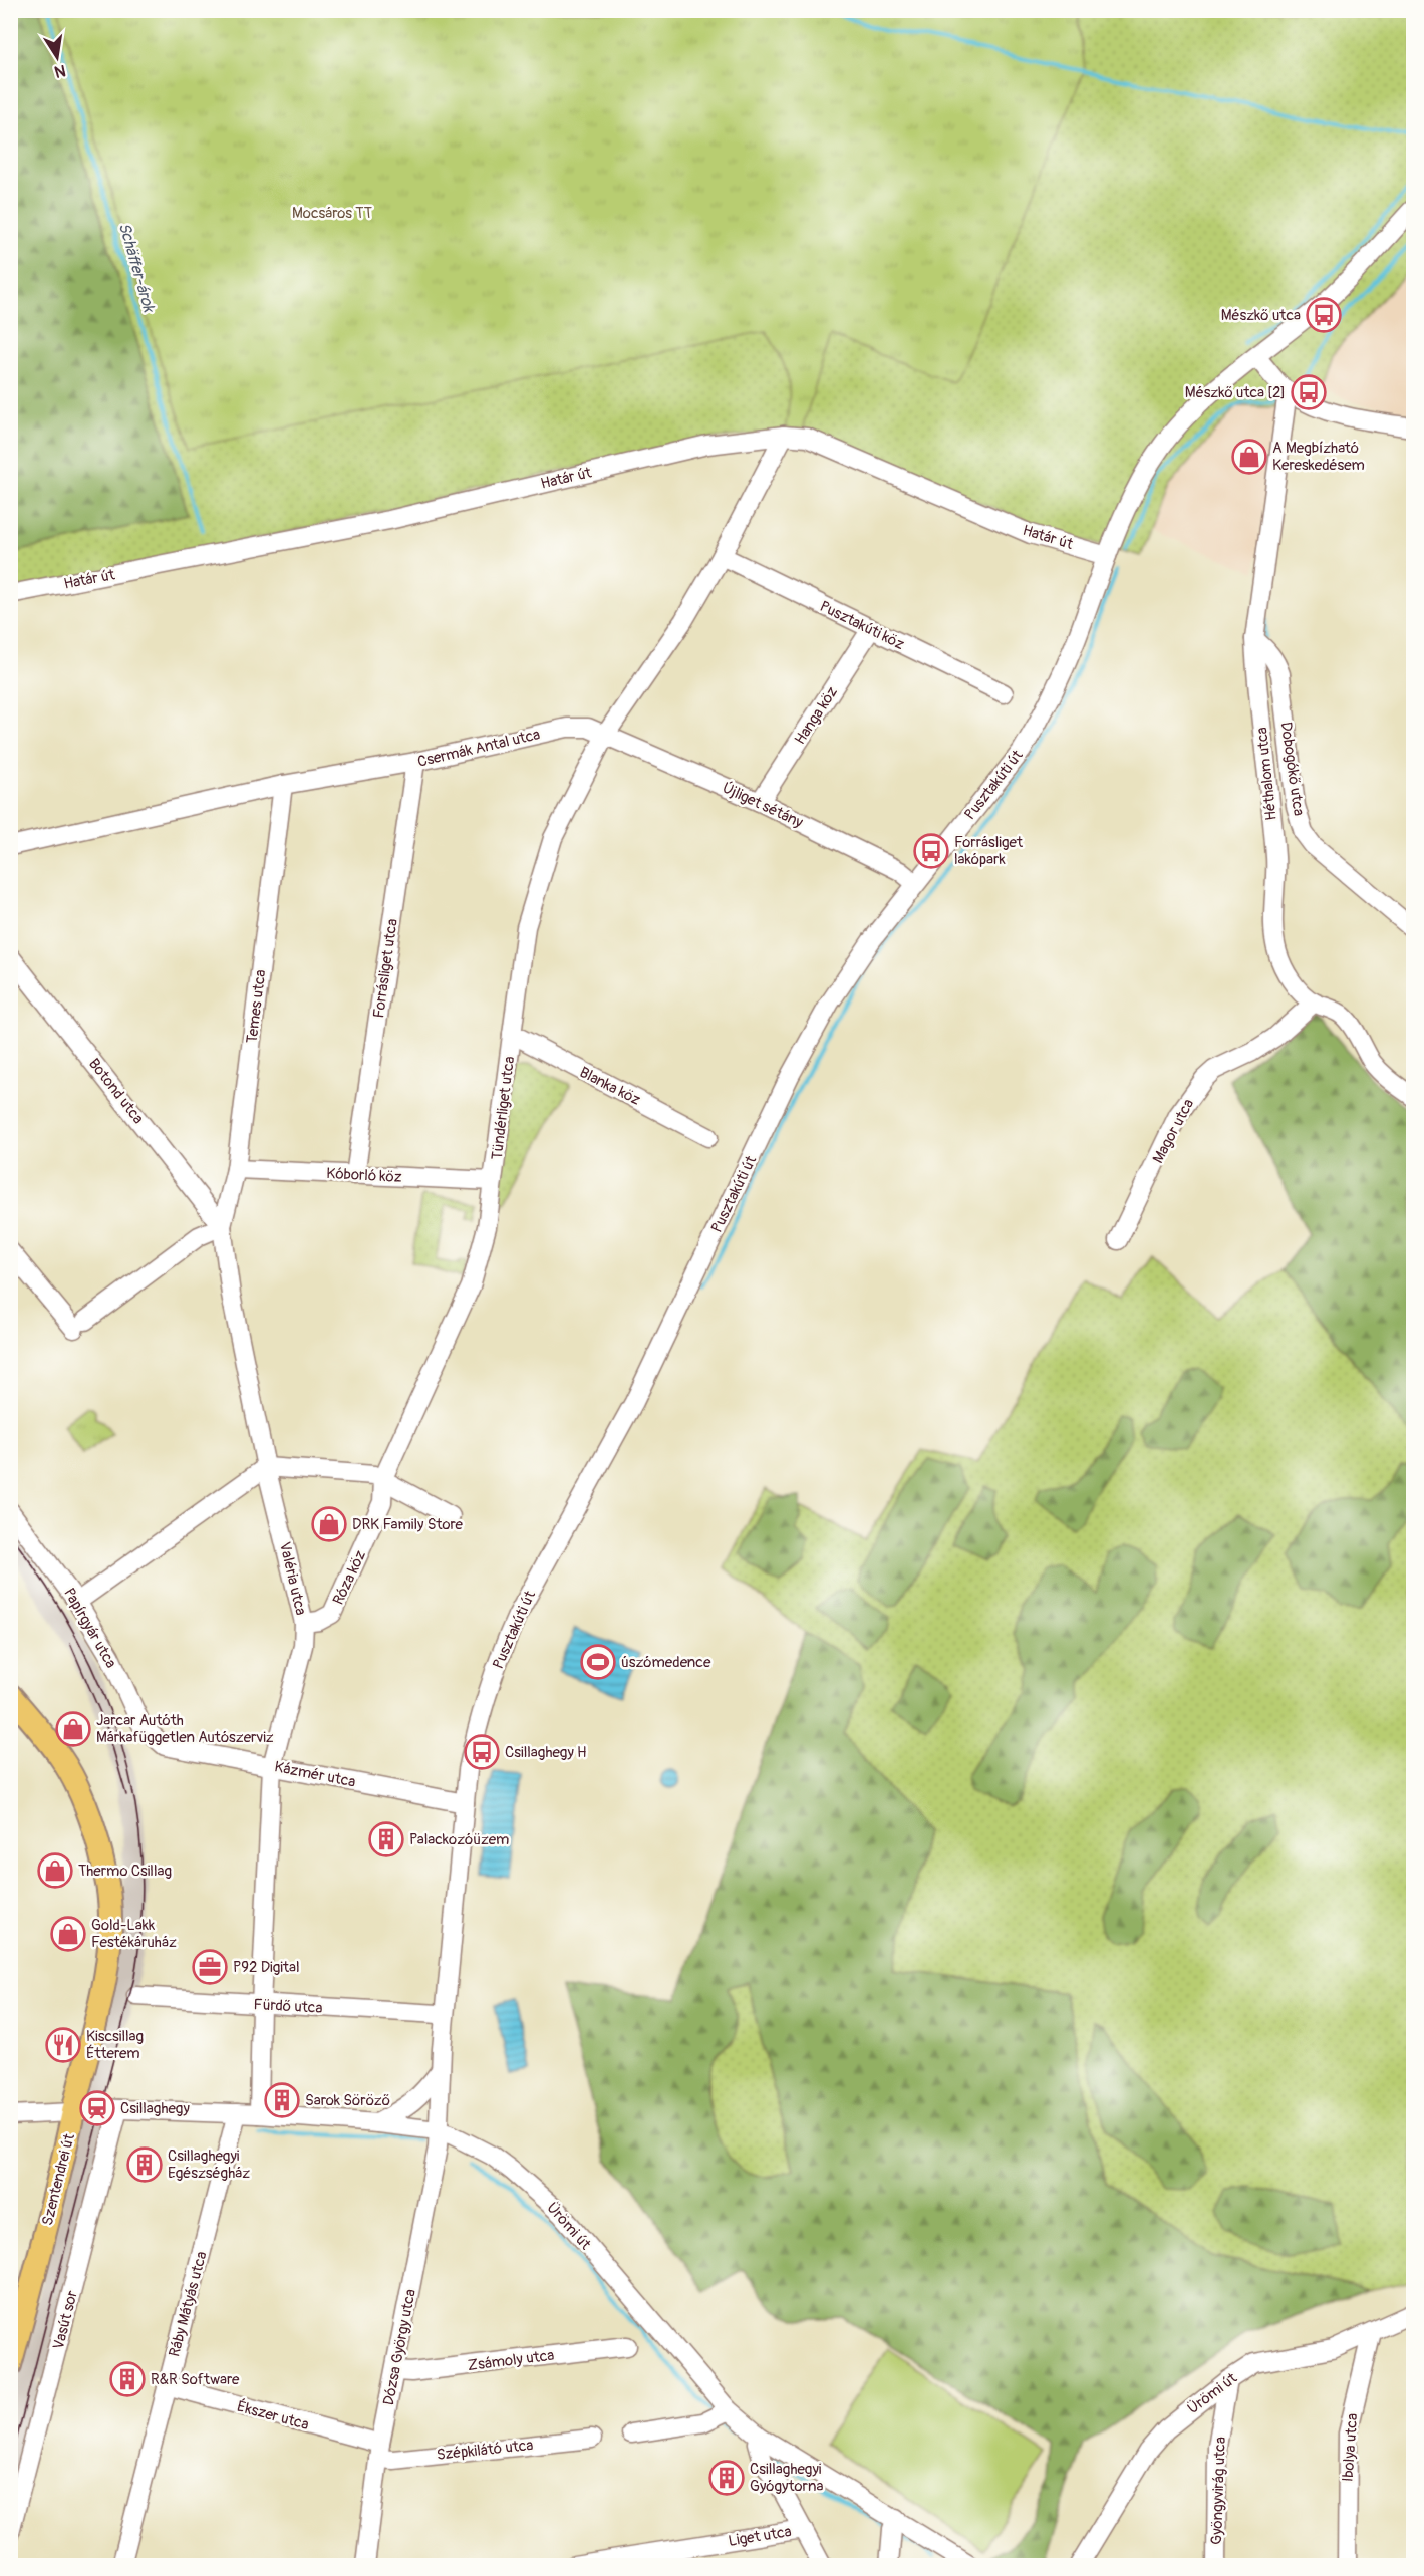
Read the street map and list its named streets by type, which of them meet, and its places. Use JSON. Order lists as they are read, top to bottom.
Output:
{
  "streets": {
    "main road": ["Szentendrei út"],
    "street": [
      "Határ út",
      "Pusztakúti köz",
      "Hanga köz",
      "Csermák Antal utca",
      "Dobogókő utca",
      "Héthalom utca",
      "Pusztakúti út",
      "Újliget sétány",
      "Forrásliget utca",
      "Temes utca",
      "Blanka köz",
      "Botond utca",
      "Tündérliget utca",
      "Magor utca",
      "Kóborló köz",
      "Róza köz",
      "Valéria utca",
      "Papírgyár utca",
      "Kázmér utca",
      "Fürdő utca",
      "Ürömi út",
      "Ráby Mátyás utca",
      "Vasút sor",
      "Dózsa György utca",
      "Zsámoly utca",
      "Ékszer utca",
      "Ibolya utca",
      "Szépkilátó utca",
      "Gyöngyvirág utca",
      "Liget utca"
    ]
  },
  "crossings": [
    ["Határ út", "Pusztakúti út"],
    ["Pusztakúti köz", "Hanga köz"],
    ["Hanga köz", "Újliget sétány"],
    ["Csermák Antal utca", "Újliget sétány"],
    ["Csermák Antal utca", "Forrásliget utca"],
    ["Csermák Antal utca", "Temes utca"],
    ["Csermák Antal utca", "Tündérliget utca"],
    ["Dobogókő utca", "Héthalom utca"],
    ["Héthalom utca", "Magor utca"],
    ["Pusztakúti út", "Újliget sétány"],
    ["Pusztakúti út", "Kázmér utca"],
    ["Pusztakúti út", "Ürömi út"],
    ["Pusztakúti út", "Dózsa György utca"],
    ["Újliget sétány", "Tündérliget utca"],
    ["Forrásliget utca", "Kóborló köz"],
    ["Temes utca", "Botond utca"],
    ["Temes utca", "Kóborló köz"],
    ["Temes utca", "Valéria utca"],
    ["Blanka köz", "Tündérliget utca"],
    ["Botond utca", "Valéria utca"],
    ["Tündérliget utca", "Kóborló köz"],
    ["Tündérliget utca", "Róza köz"],
    ["Róza köz", "Valéria utca"],
    ["Valéria utca", "Kázmér utca"],
    ["Valéria utca", "Fürdő utca"],
    ["Valéria utca", "Ürömi út"],
    ["Papírgyár utca", "Kázmér utca"],
    ["Szentendrei út", "Ürömi út"],
    ["Ürömi út", "Ráby Mátyás utca"],
    ["Ürömi út", "Vasút sor"],
    ["Ürömi út", "Dózsa György utca"],
    ["Ürömi út", "Ibolya utca"],
    ["Ürömi út", "Gyöngyvirág utca"],
    ["Ráby Mátyás utca", "Ékszer utca"],
    ["Dózsa György utca", "Zsámoly utca"],
    ["Dózsa György utca", "Ékszer utca"],
    ["Dózsa György utca", "Szépkilátó utca"],
    ["Ékszer utca", "Szépkilátó utca"]
  ],
  "water": ["Schäffer-árok"],
  "parks": ["Mocsáros TT"],
  "places": {
    "bus stop": [
      "Mészkő utca",
      "Mészkő utca [2]",
      "Forrásliget lakópark",
      "Csillaghegy H"
    ],
    "shop": [
      "A Megbízható Kereskedésem",
      "DRK Family Store",
      "Jarcar Autóth Márkafüggetlen Autószerviz",
      "Thermo Csillag",
      "Gold-Lakk Festékáruház"
    ],
    "sports": ["úszómedence"],
    "building": [
      "Palackozóüzem",
      "Sarok Söröző",
      "Csillaghegyi Egészségház",
      "R&R Software",
      "Csillaghegyi Gyógytorna"
    ],
    "office": ["P92 Digital"],
    "restaurant": ["Kiscsillag Étterem"],
    "station": ["Csillaghegy"]
  },
  "north": "bottom"
}
